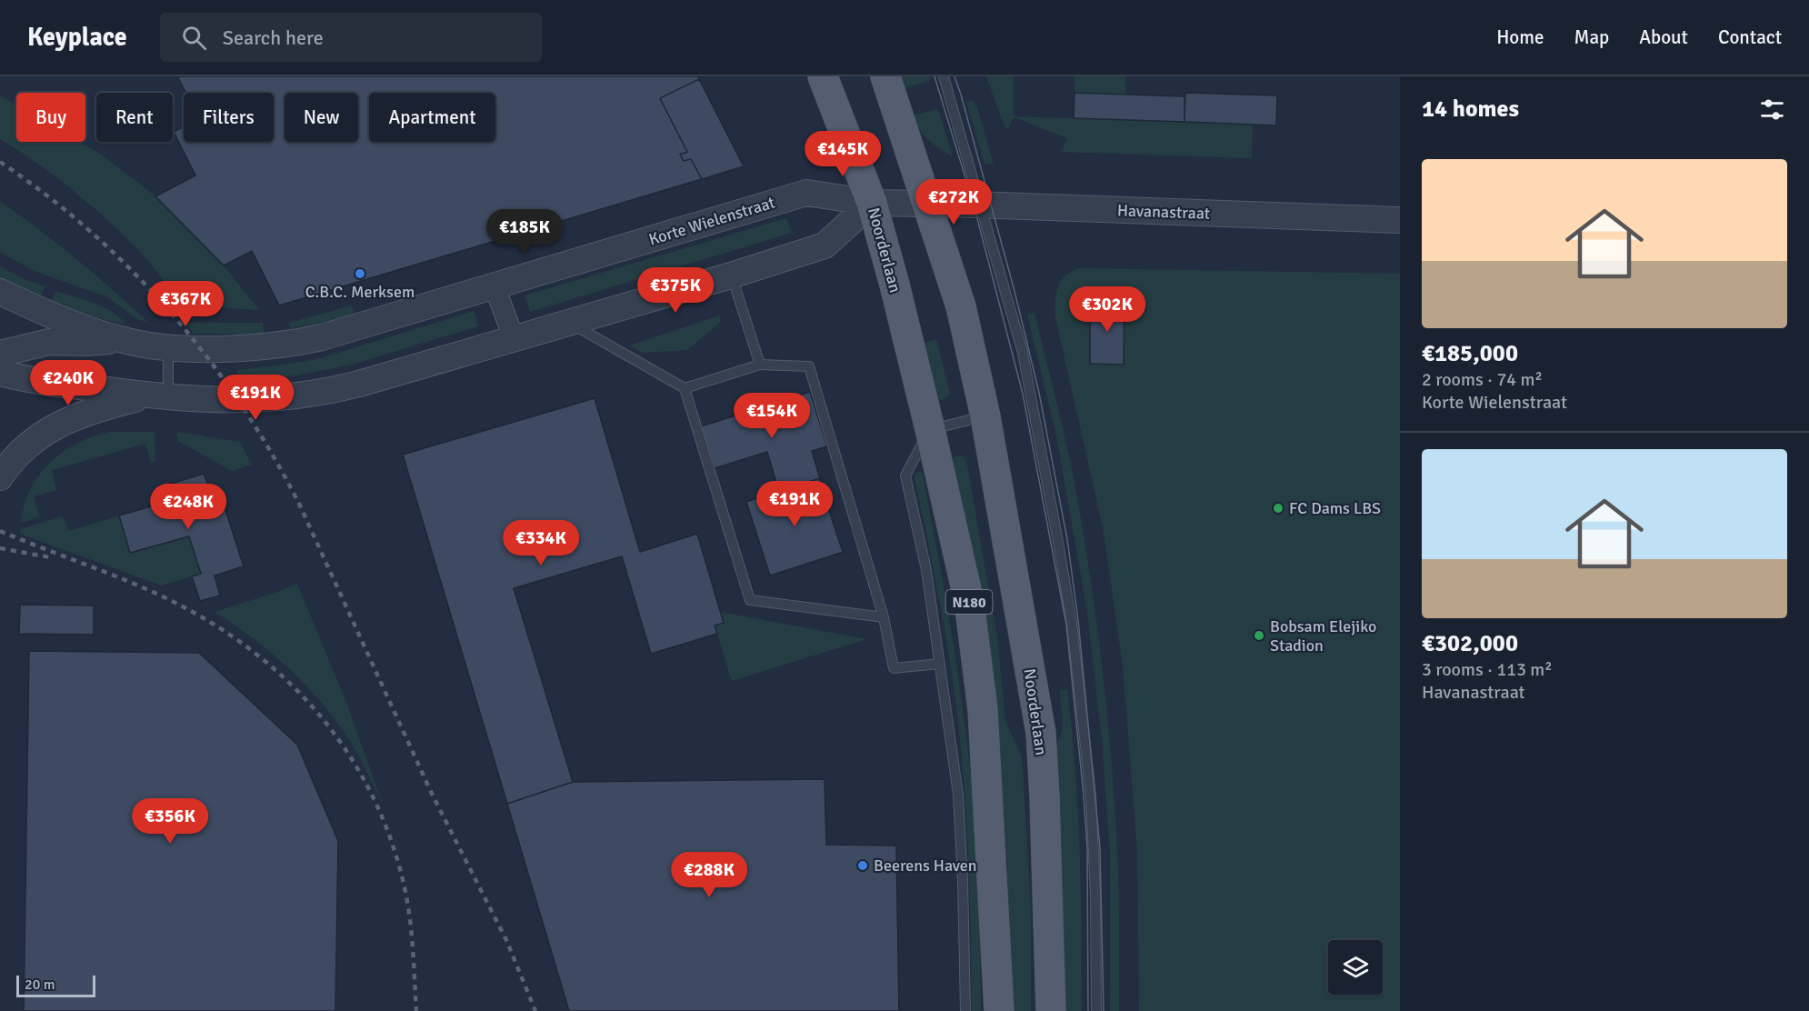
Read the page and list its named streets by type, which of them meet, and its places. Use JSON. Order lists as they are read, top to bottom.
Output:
{
  "streets": {
    "main road": ["Noorderlaan", "N180"],
    "street": ["Havanastraat", "Korte Wielenstraat"]
  },
  "crossings": [
    ["Havanastraat", "Korte Wielenstraat"],
    ["Havanastraat", "Noorderlaan"],
    ["Korte Wielenstraat", "Noorderlaan"]
  ],
  "places": [
    "C.B.C. Merksem",
    "FC Dams LBS",
    "Bobsam Elejiko Stadion",
    "Beerens Haven"
  ],
  "scale_bar": "20 m",
  "page": {
    "header": "Keyplace",
    "search": "Search here",
    "nav": [
      "Home",
      "Map",
      "About",
      "Contact"
    ],
    "heading": "14 homes",
    "chip": [
      "Buy",
      "Rent",
      "Filters",
      "New",
      "Apartment"
    ],
    "price": [
      "€145K",
      "€272K",
      "€185K",
      "€375K",
      "€367K",
      "€302K",
      "€240K",
      "€191K",
      "€154K",
      "€191K",
      "€248K",
      "€334K",
      "€356K",
      "€288K"
    ],
    "list": [
      {
        "name": "€185,000",
        "note": "2 rooms · 74 m² · Korte Wielenstraat"
      },
      {
        "name": "€302,000",
        "note": "3 rooms · 113 m² · Havanastraat"
      }
    ],
    "scale": "20 m"
  }
}
